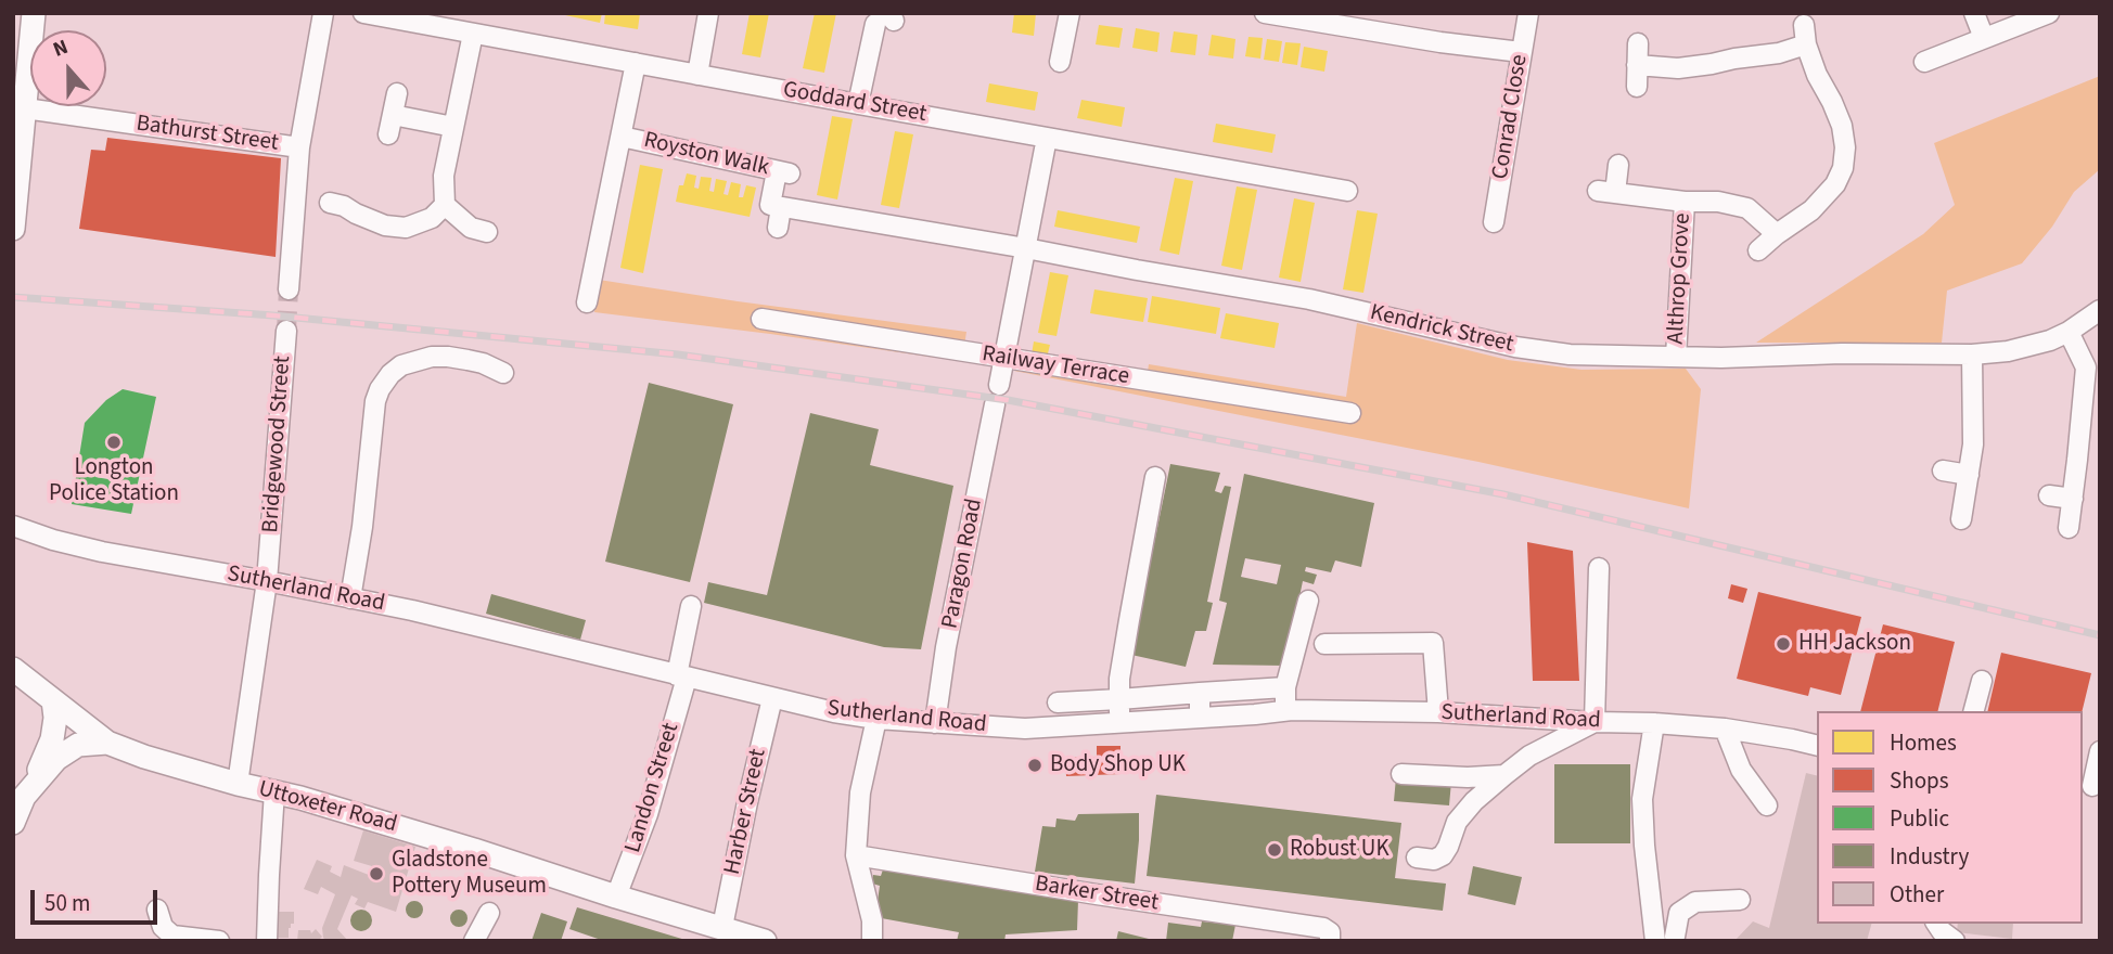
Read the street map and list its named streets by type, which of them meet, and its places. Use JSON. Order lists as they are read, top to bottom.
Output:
{
  "streets": {
    "main road": ["Uttoxeter Road"],
    "street": [
      "Goddard Street",
      "Conrad Close",
      "Bathurst Street",
      "Royston Walk",
      "Althrop Grove",
      "Kendrick Street",
      "Railway Terrace",
      "Bridgewood Street",
      "Paragon Road",
      "Sutherland Road",
      "Landon Street",
      "Harber Street",
      "Barker Street"
    ]
  },
  "crossings": [
    ["Goddard Street", "Royston Walk"],
    ["Goddard Street", "Paragon Road"],
    ["Royston Walk", "Kendrick Street"],
    ["Althrop Grove", "Kendrick Street"],
    ["Kendrick Street", "Paragon Road"],
    ["Railway Terrace", "Paragon Road"],
    ["Bridgewood Street", "Sutherland Road"],
    ["Bridgewood Street", "Uttoxeter Road"],
    ["Paragon Road", "Sutherland Road"],
    ["Sutherland Road", "Landon Street"],
    ["Sutherland Road", "Harber Street"],
    ["Landon Street", "Uttoxeter Road"],
    ["Uttoxeter Road", "Harber Street"]
  ],
  "places": [
    "Longton Police Station",
    "HH Jackson",
    "Body Shop UK",
    "Robust UK",
    "Gladstone Pottery Museum"
  ],
  "legend": [
    "Homes",
    "Shops",
    "Public",
    "Industry",
    "Other"
  ],
  "scale_bar": "50 m",
  "north": "top"
}
